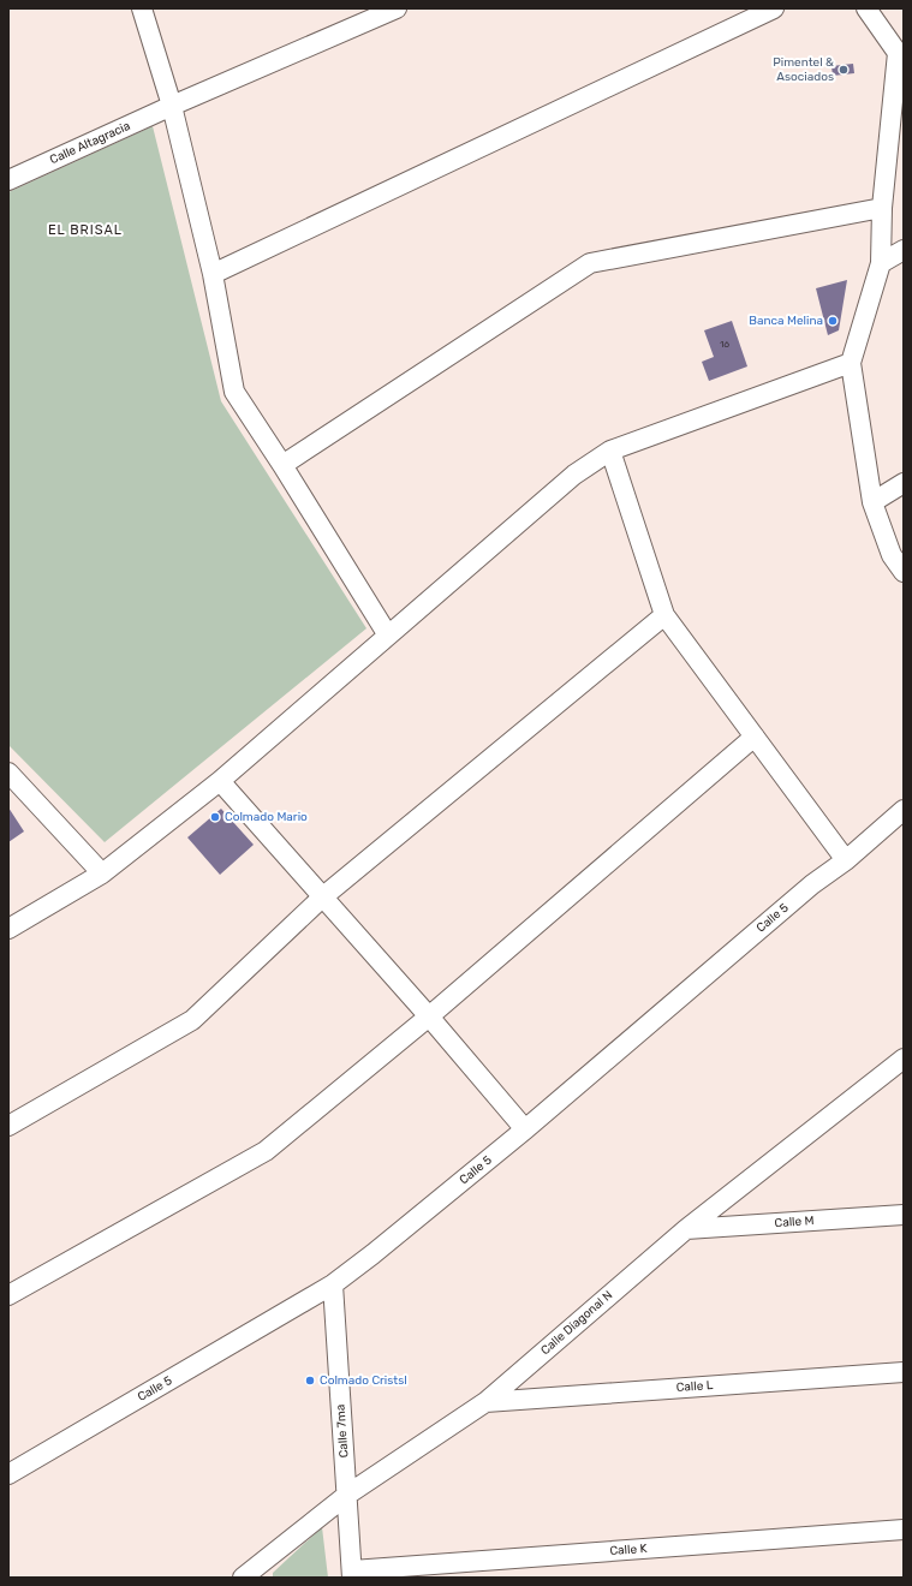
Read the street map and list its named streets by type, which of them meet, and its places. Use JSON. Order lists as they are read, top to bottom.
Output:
{
  "streets": {
    "street": [
      "Calle Altagracia",
      "Calle 5",
      "Calle M",
      "Calle Diagonal N",
      "Calle L",
      "Calle 7ma",
      "Calle K"
    ]
  },
  "crossings": [
    ["Calle 5", "Calle 7ma"],
    ["Calle M", "Calle Diagonal N"],
    ["Calle Diagonal N", "Calle L"],
    ["Calle Diagonal N", "Calle 7ma"],
    ["Calle 7ma", "Calle K"]
  ],
  "districts": ["EL BRISAL"],
  "places": [
    "Pimentel & Asociados",
    "Banca Melina",
    "Colmado Mario",
    "Colmado Cristsl"
  ],
  "house_numbers": ["16"]
}
